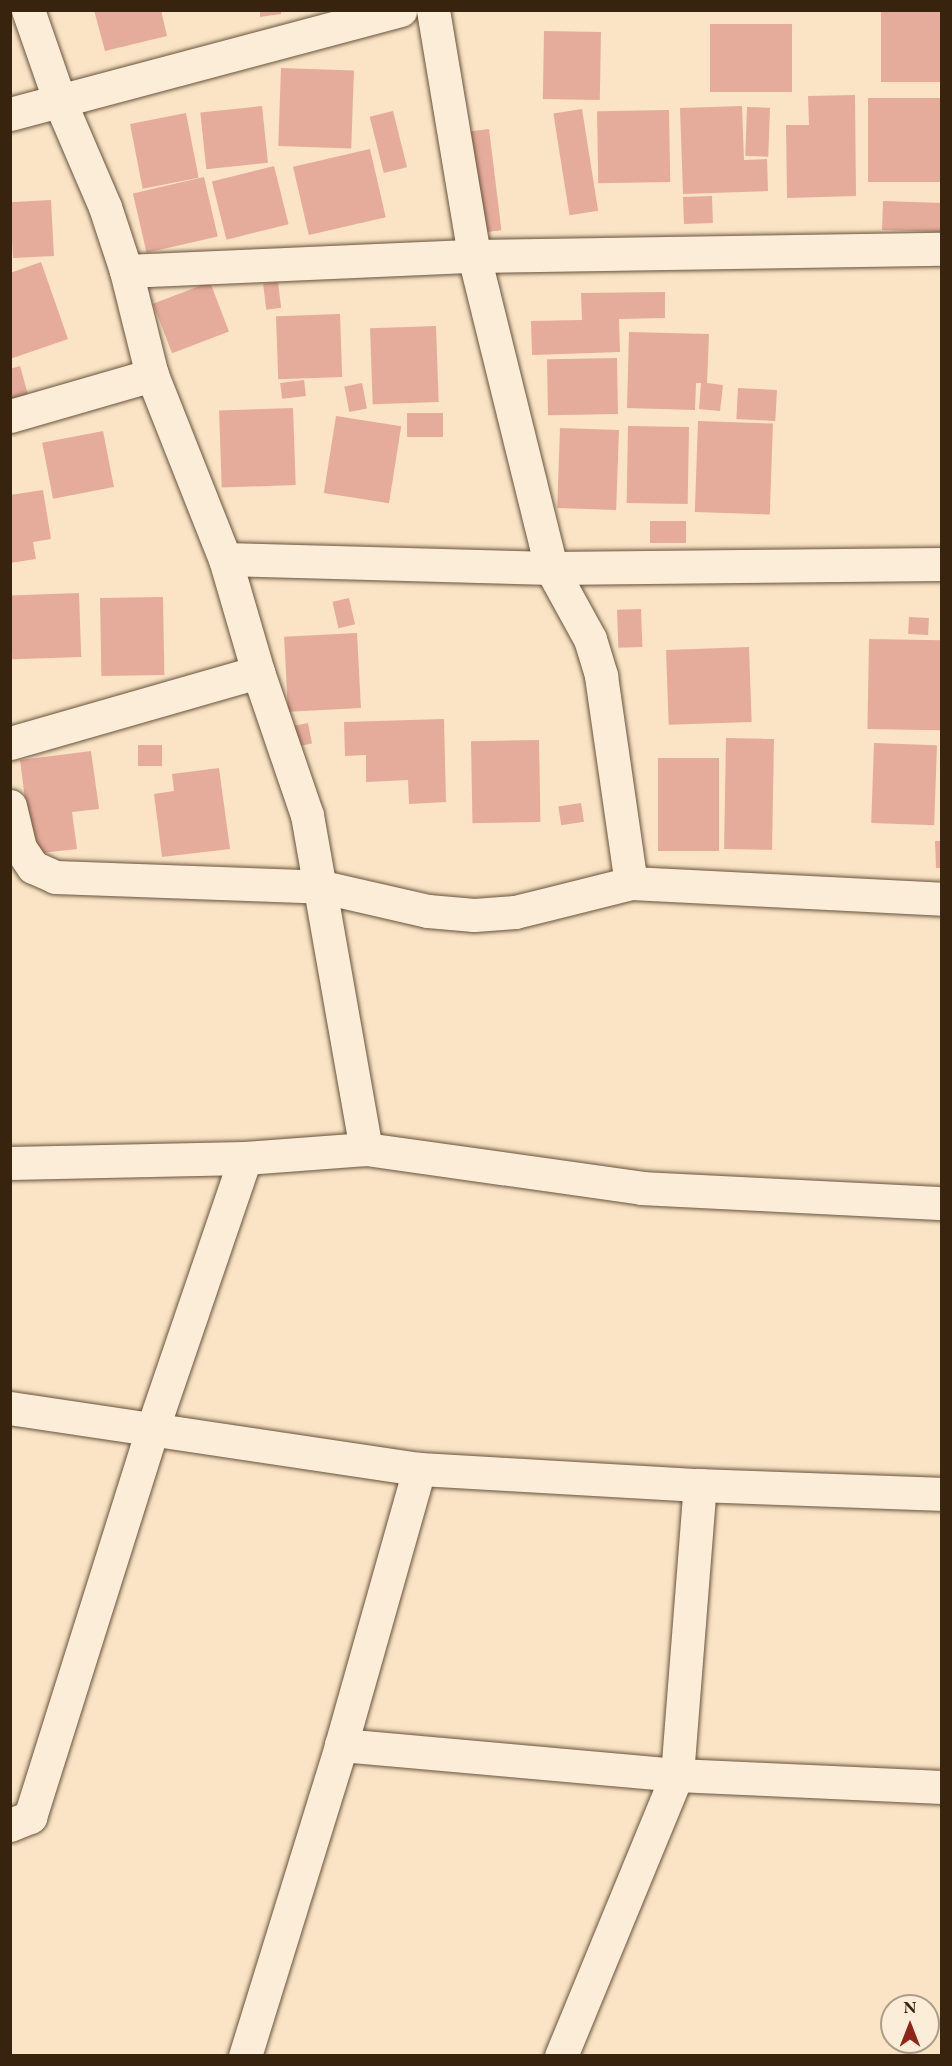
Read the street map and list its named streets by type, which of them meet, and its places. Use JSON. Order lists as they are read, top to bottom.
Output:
{
  "north": "top"
}
